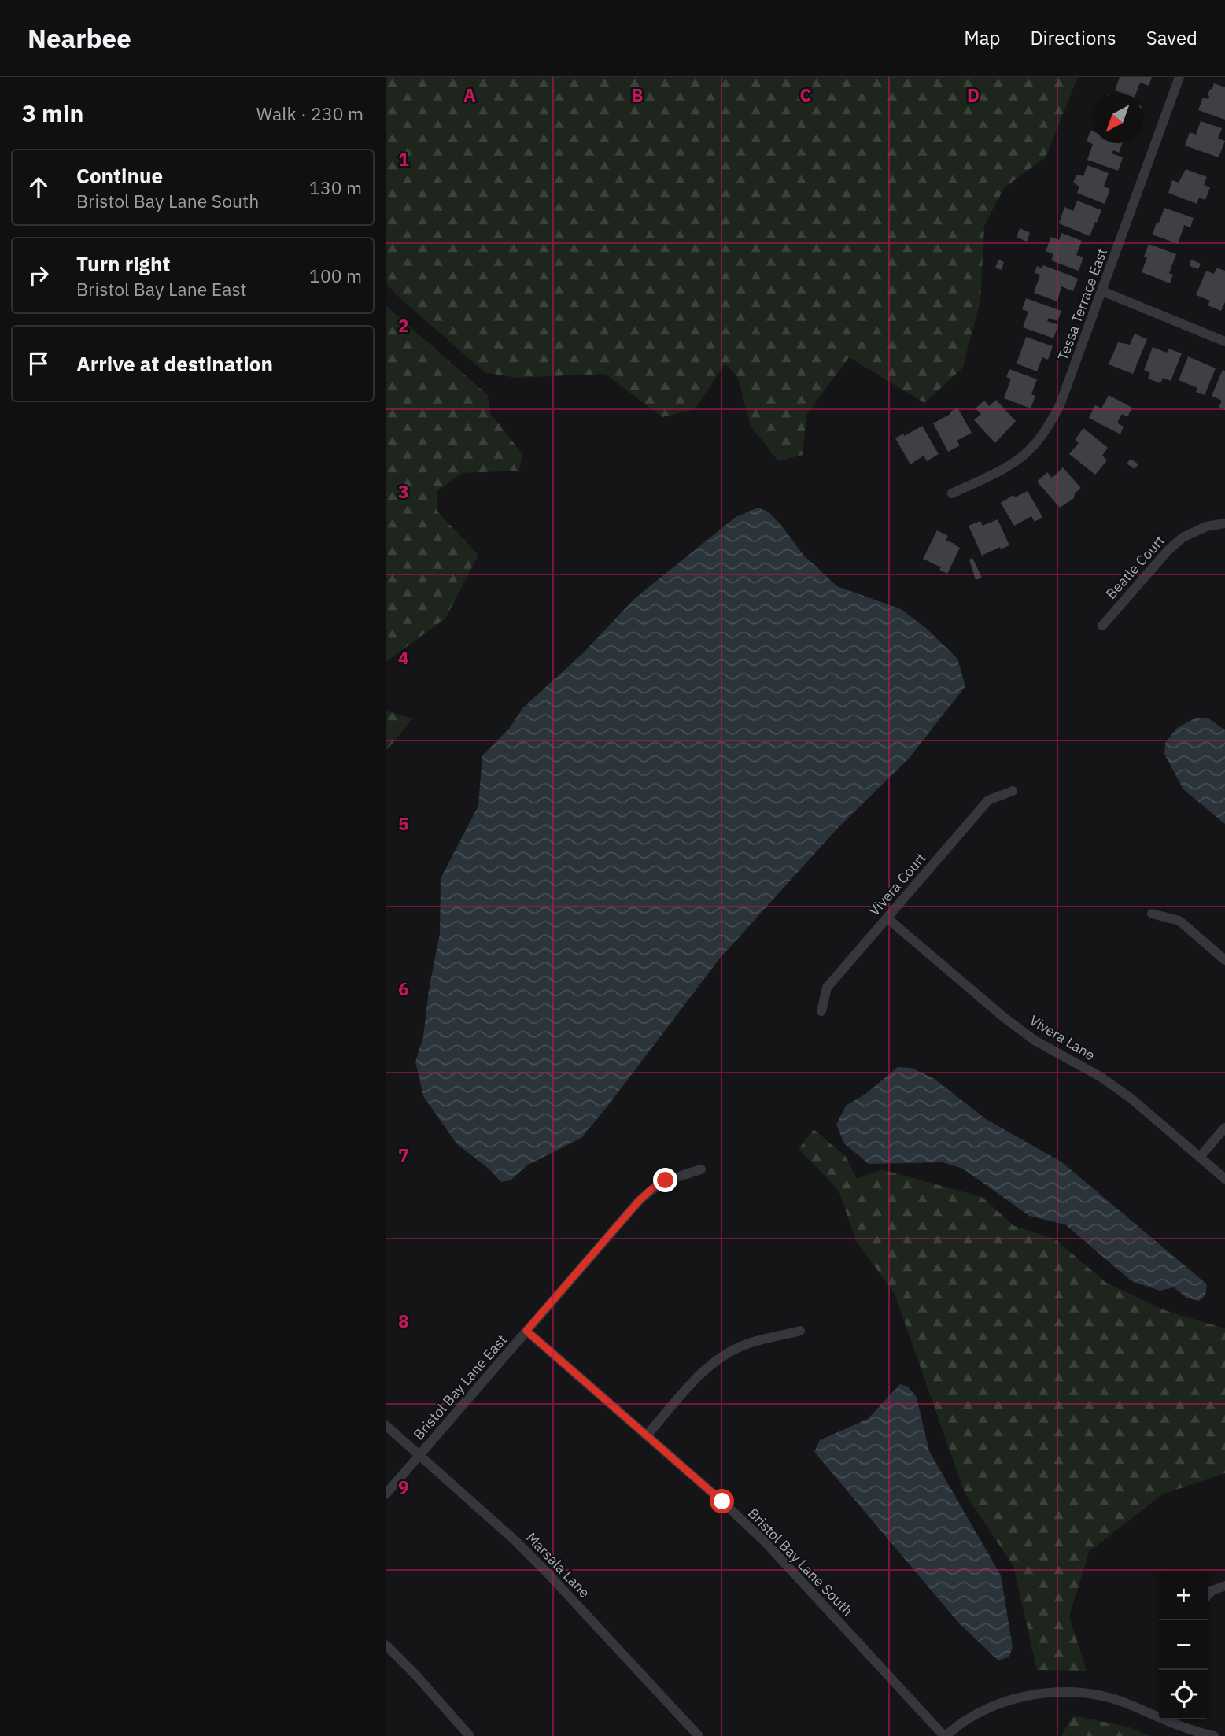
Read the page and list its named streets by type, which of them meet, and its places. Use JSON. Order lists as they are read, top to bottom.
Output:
{
  "streets": {
    "street": [
      "Tessa Terrace East",
      "Beatle Court",
      "Vivera Court",
      "Vivera Lane",
      "Bristol Bay Lane East",
      "Bristol Bay Lane South",
      "Marsala Lane"
    ]
  },
  "crossings": [
    ["Vivera Court", "Vivera Lane"],
    ["Bristol Bay Lane East", "Bristol Bay Lane South"],
    ["Bristol Bay Lane East", "Marsala Lane"]
  ],
  "north": "bottom left",
  "page": {
    "header": "Nearbee",
    "nav": ["Map", "Directions", "Saved"],
    "heading": ["3 min", "Walk · 230 m"],
    "list": [
      ["Continue", "Bristol Bay Lane South", "130 m"],
      ["Turn right", "Bristol Bay Lane East", "100 m"],
      "Arrive at destination"
    ],
    "map_buttons": ["+", "−"]
  },
  "grid": {
    "columns": [
      "A",
      "B",
      "C",
      "D"
    ],
    "rows": [
      "1",
      "2",
      "3",
      "4",
      "5",
      "6",
      "7",
      "8",
      "9"
    ]
  }
}
